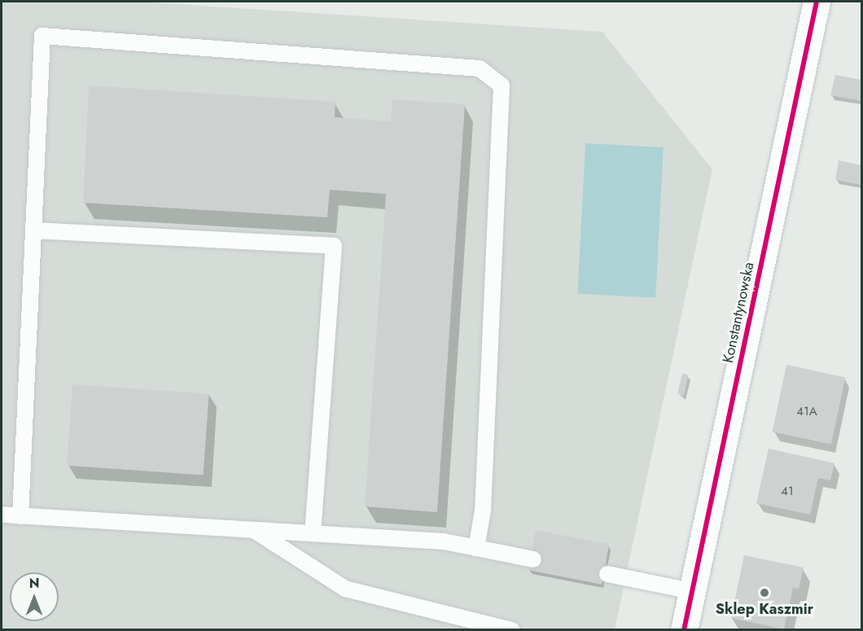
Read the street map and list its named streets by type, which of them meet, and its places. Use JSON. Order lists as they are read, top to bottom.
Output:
{
  "streets": {
    "street": ["Konstantynowska"]
  },
  "places": ["Sklep Kaszmir"],
  "house_numbers": ["41A", "41"],
  "north": "top"
}
